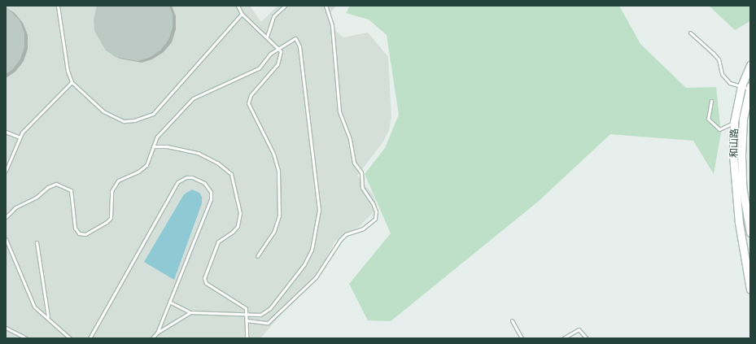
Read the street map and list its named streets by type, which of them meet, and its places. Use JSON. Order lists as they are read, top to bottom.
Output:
{
  "streets": {
    "main road": ["和山路"]
  }
}
